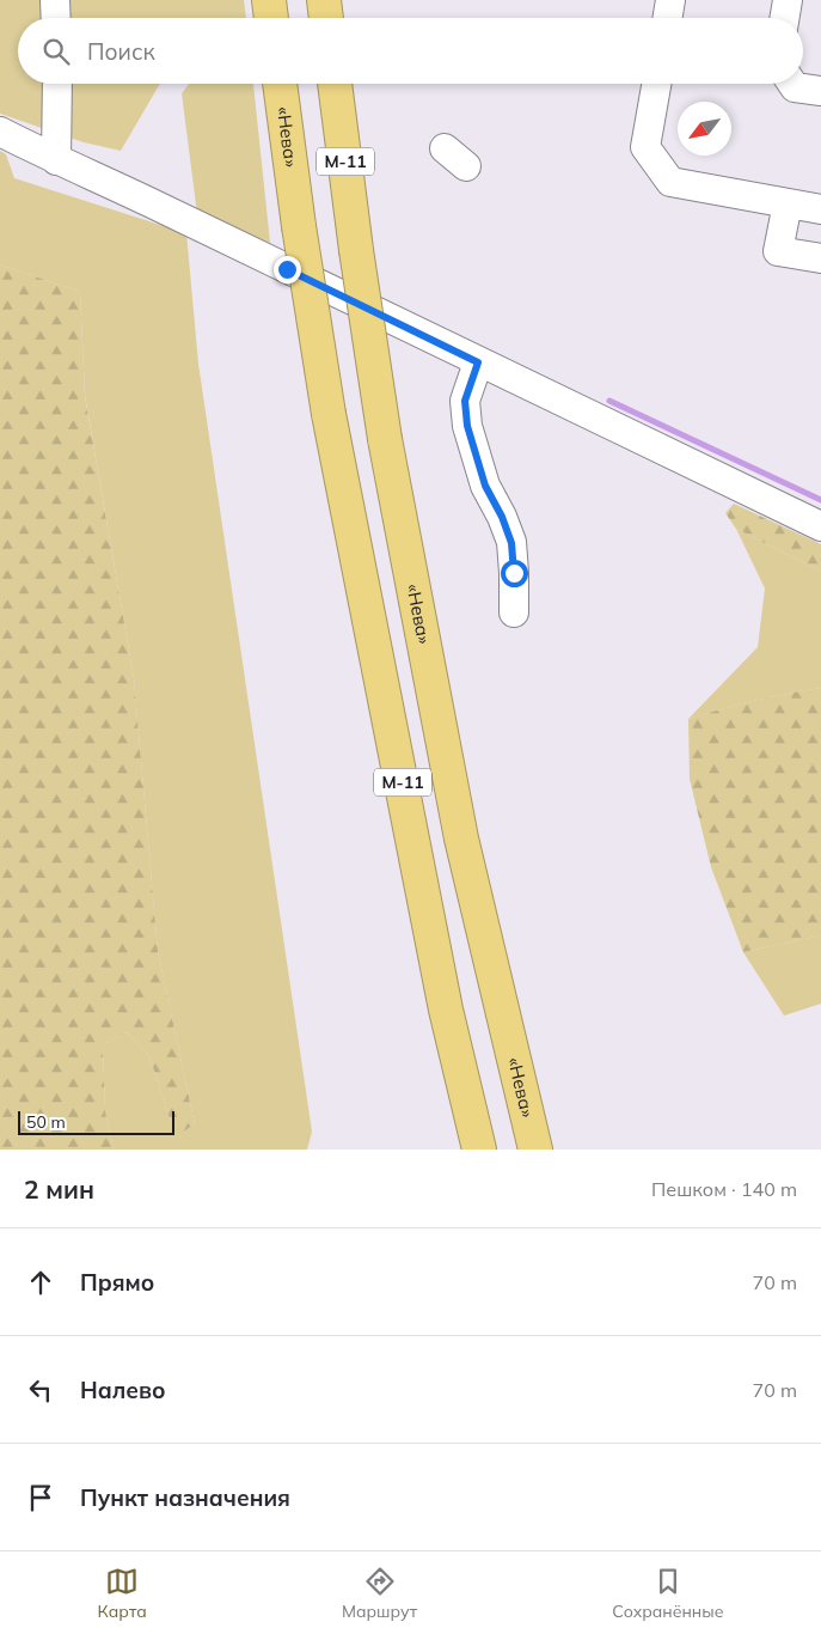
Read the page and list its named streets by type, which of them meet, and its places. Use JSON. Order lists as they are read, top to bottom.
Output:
{
  "streets": {
    "highway": ["«Нева»", "М-11"]
  },
  "scale_bar": "50 m",
  "north": "bottom left",
  "page": {
    "search": "Поиск",
    "scale": "50 m",
    "heading": ["2 мин", "Пешком · 140 m"],
    "list": [
      ["Прямо", "70 m"],
      ["Налево", "70 m"],
      "Пункт назначения"
    ],
    "nav": ["Карта", "Маршрут", "Сохранённые"]
  }
}
